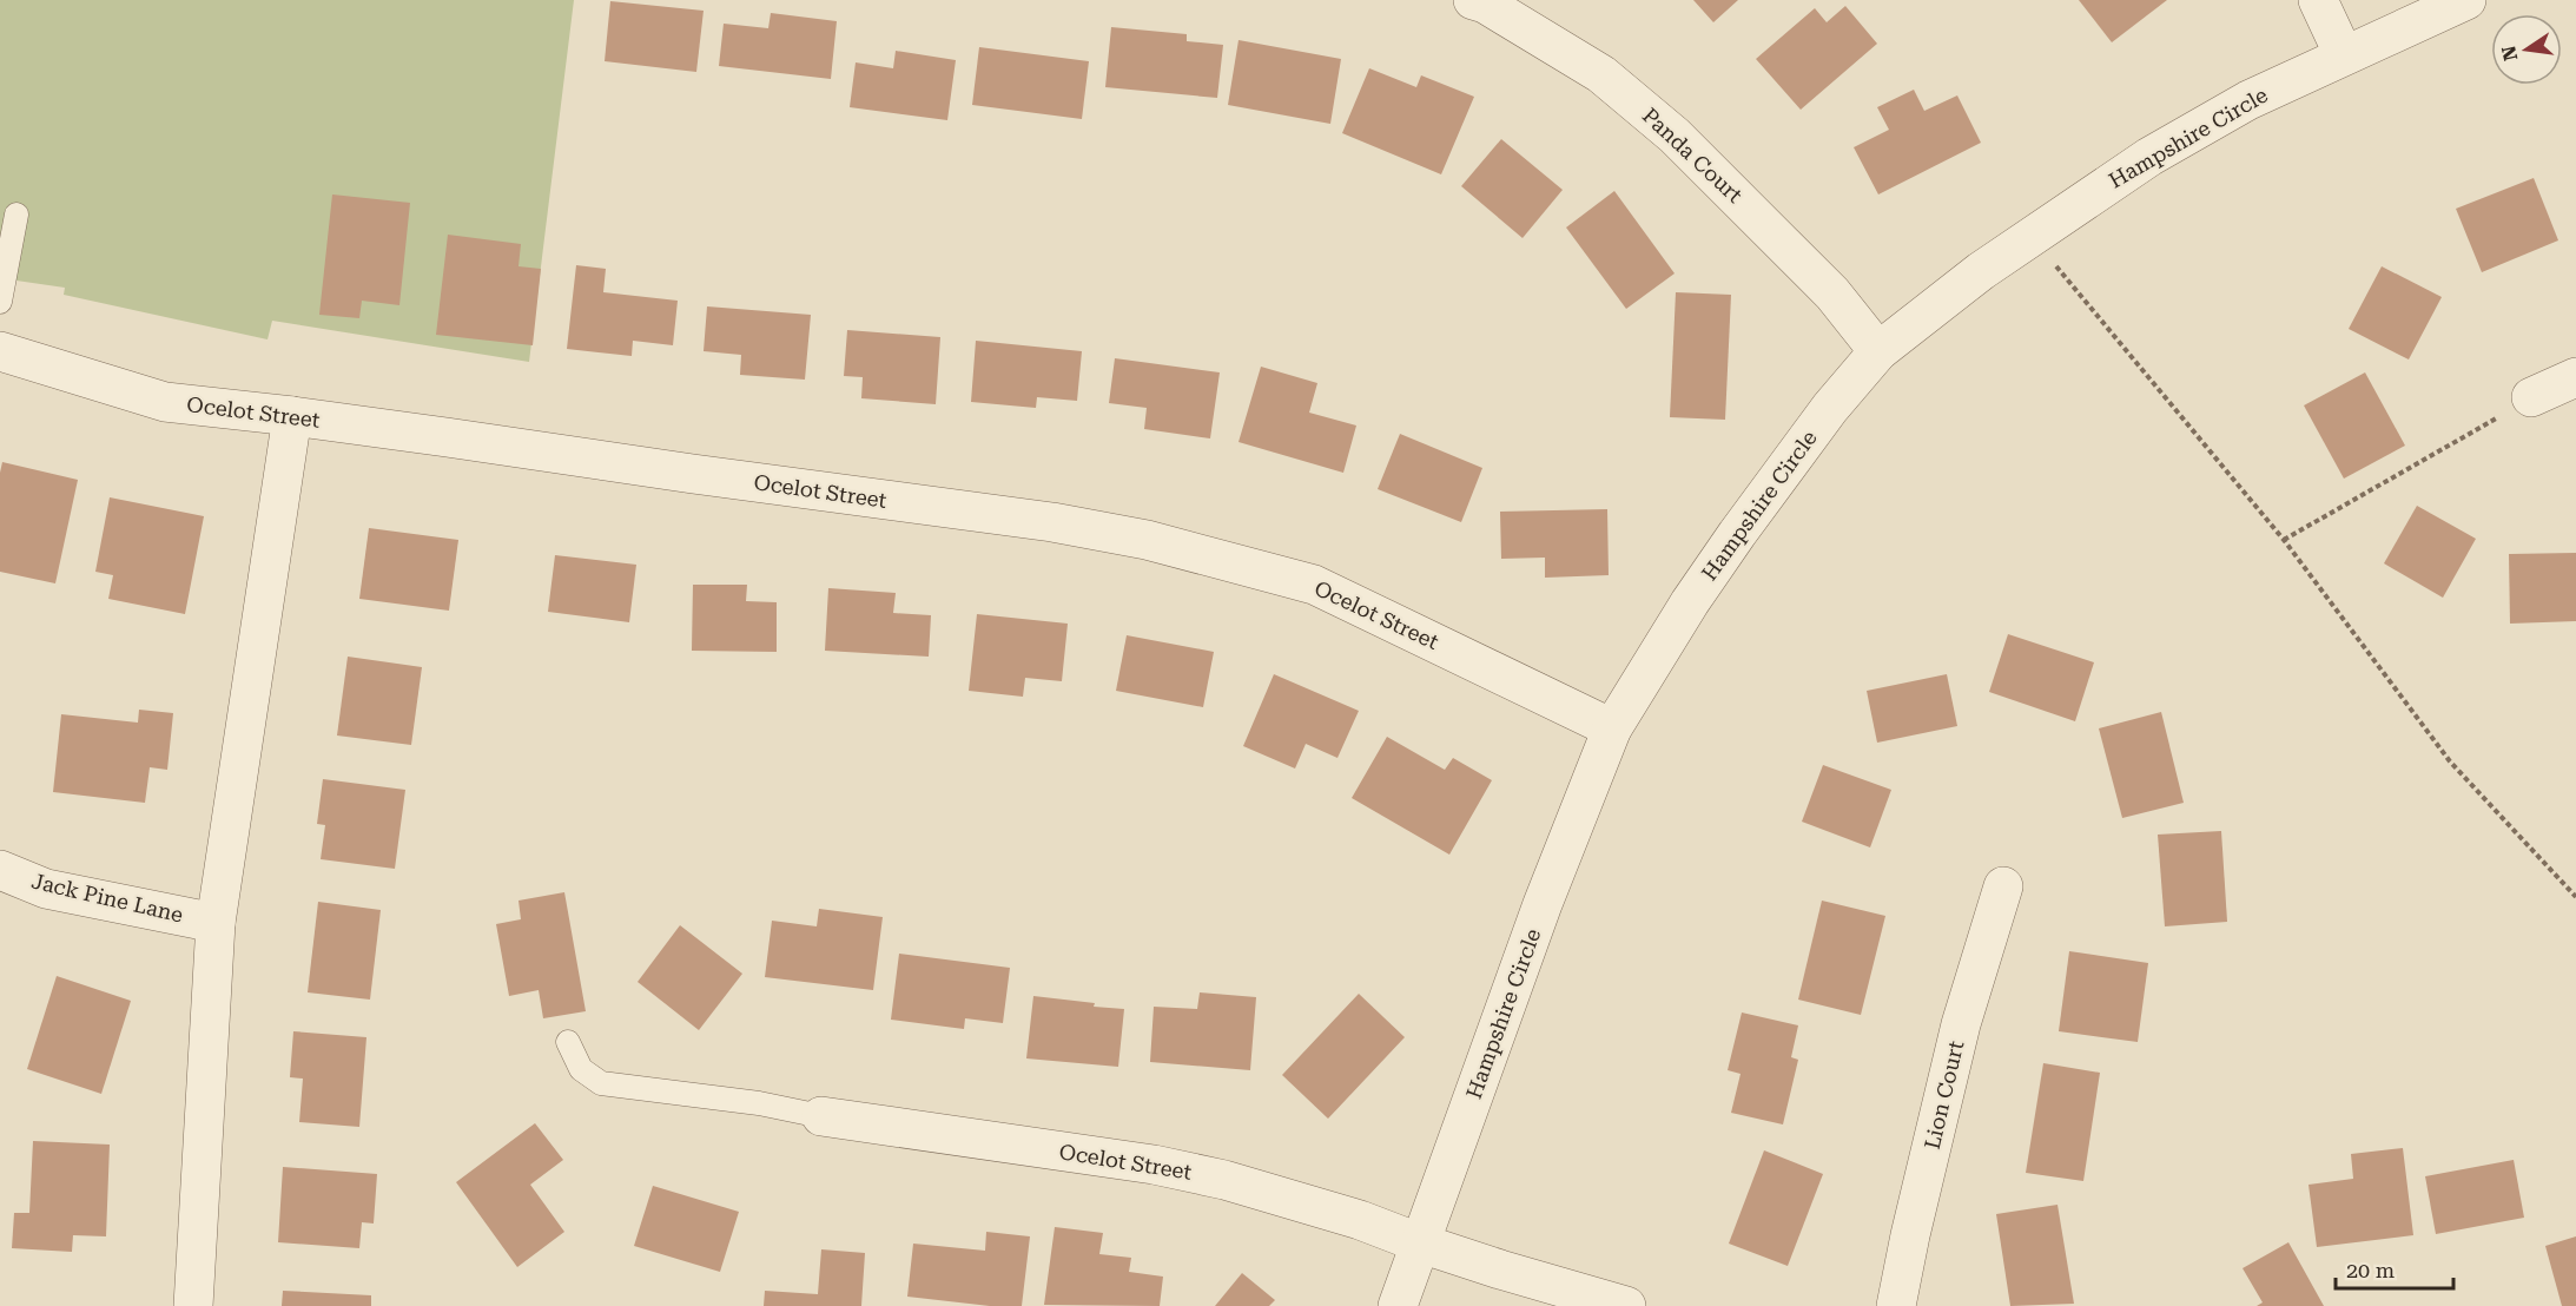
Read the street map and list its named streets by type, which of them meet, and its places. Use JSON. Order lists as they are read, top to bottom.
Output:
{
  "streets": {
    "street": [
      "Hampshire Circle",
      "Panda Court",
      "Ocelot Street",
      "Jack Pine Lane",
      "Lion Court"
    ]
  },
  "crossings": [
    ["Hampshire Circle", "Panda Court"],
    ["Hampshire Circle", "Ocelot Street"]
  ],
  "scale_bar": "20 m",
  "north": "left"
}
